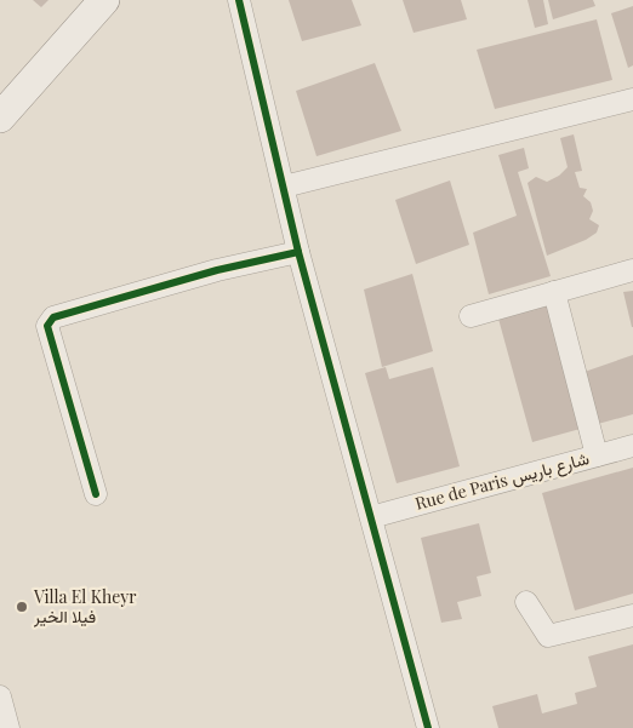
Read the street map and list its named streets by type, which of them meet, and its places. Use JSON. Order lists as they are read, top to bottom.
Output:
{
  "streets": {
    "street": ["Rue de Paris شارع باريس"]
  },
  "places": ["Villa El Kheyr فيلا الخير"]
}
